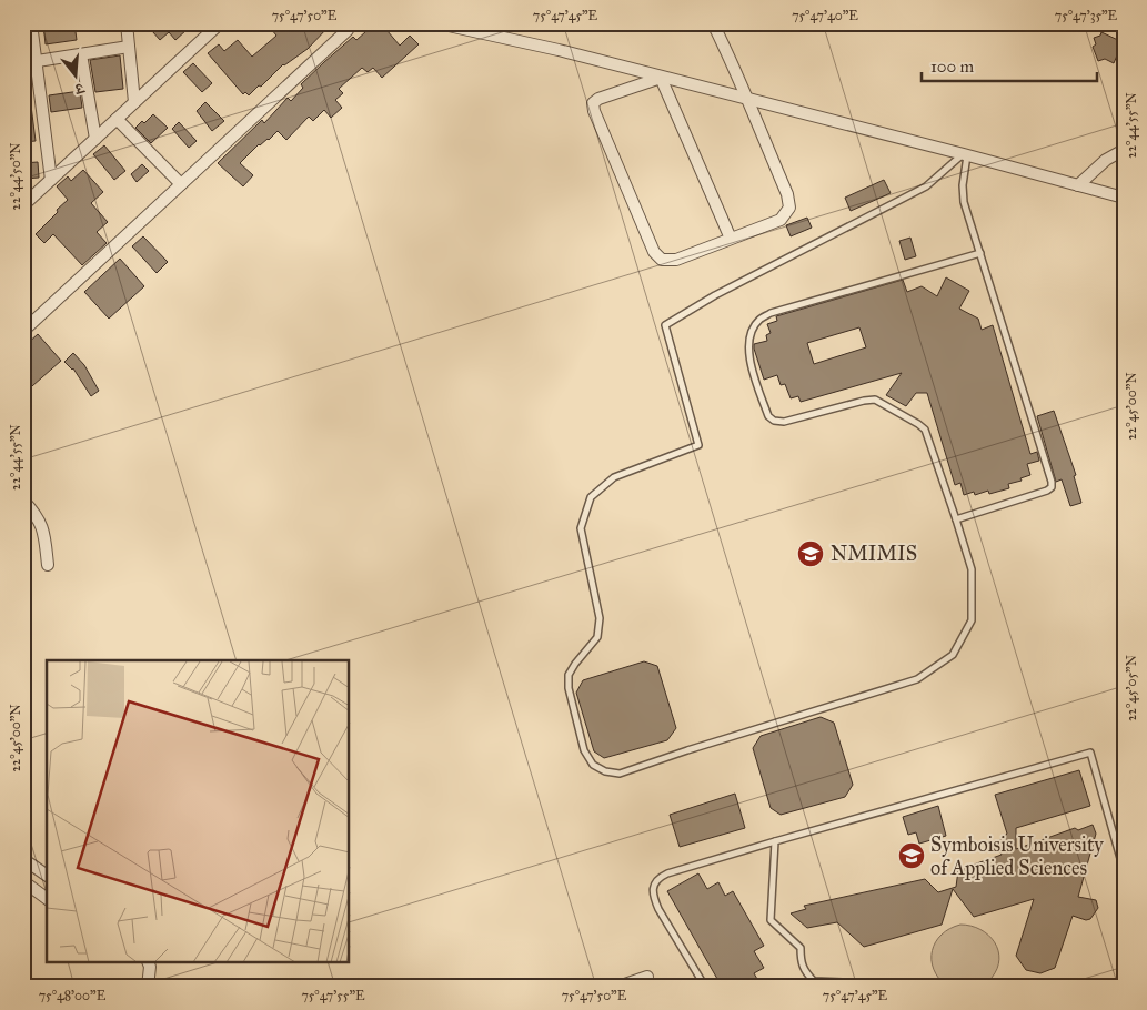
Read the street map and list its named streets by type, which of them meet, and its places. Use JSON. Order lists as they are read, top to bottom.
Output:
{
  "places": {
    "school or university": ["NMIMIS", "Symboisis University of Applied Sciences"]
  },
  "scale_bar": "100 m",
  "north": "bottom",
  "coordinates": [
    "75°47'50\"E",
    "75°47'45\"E",
    "75°47'40\"E",
    "75°47'35\"E",
    "22°44'55\"N",
    "22°44'50\"N",
    "22°45'00\"N",
    "22°45'05\"N",
    "75°48'00\"E",
    "75°47'55\"E"
  ]
}
